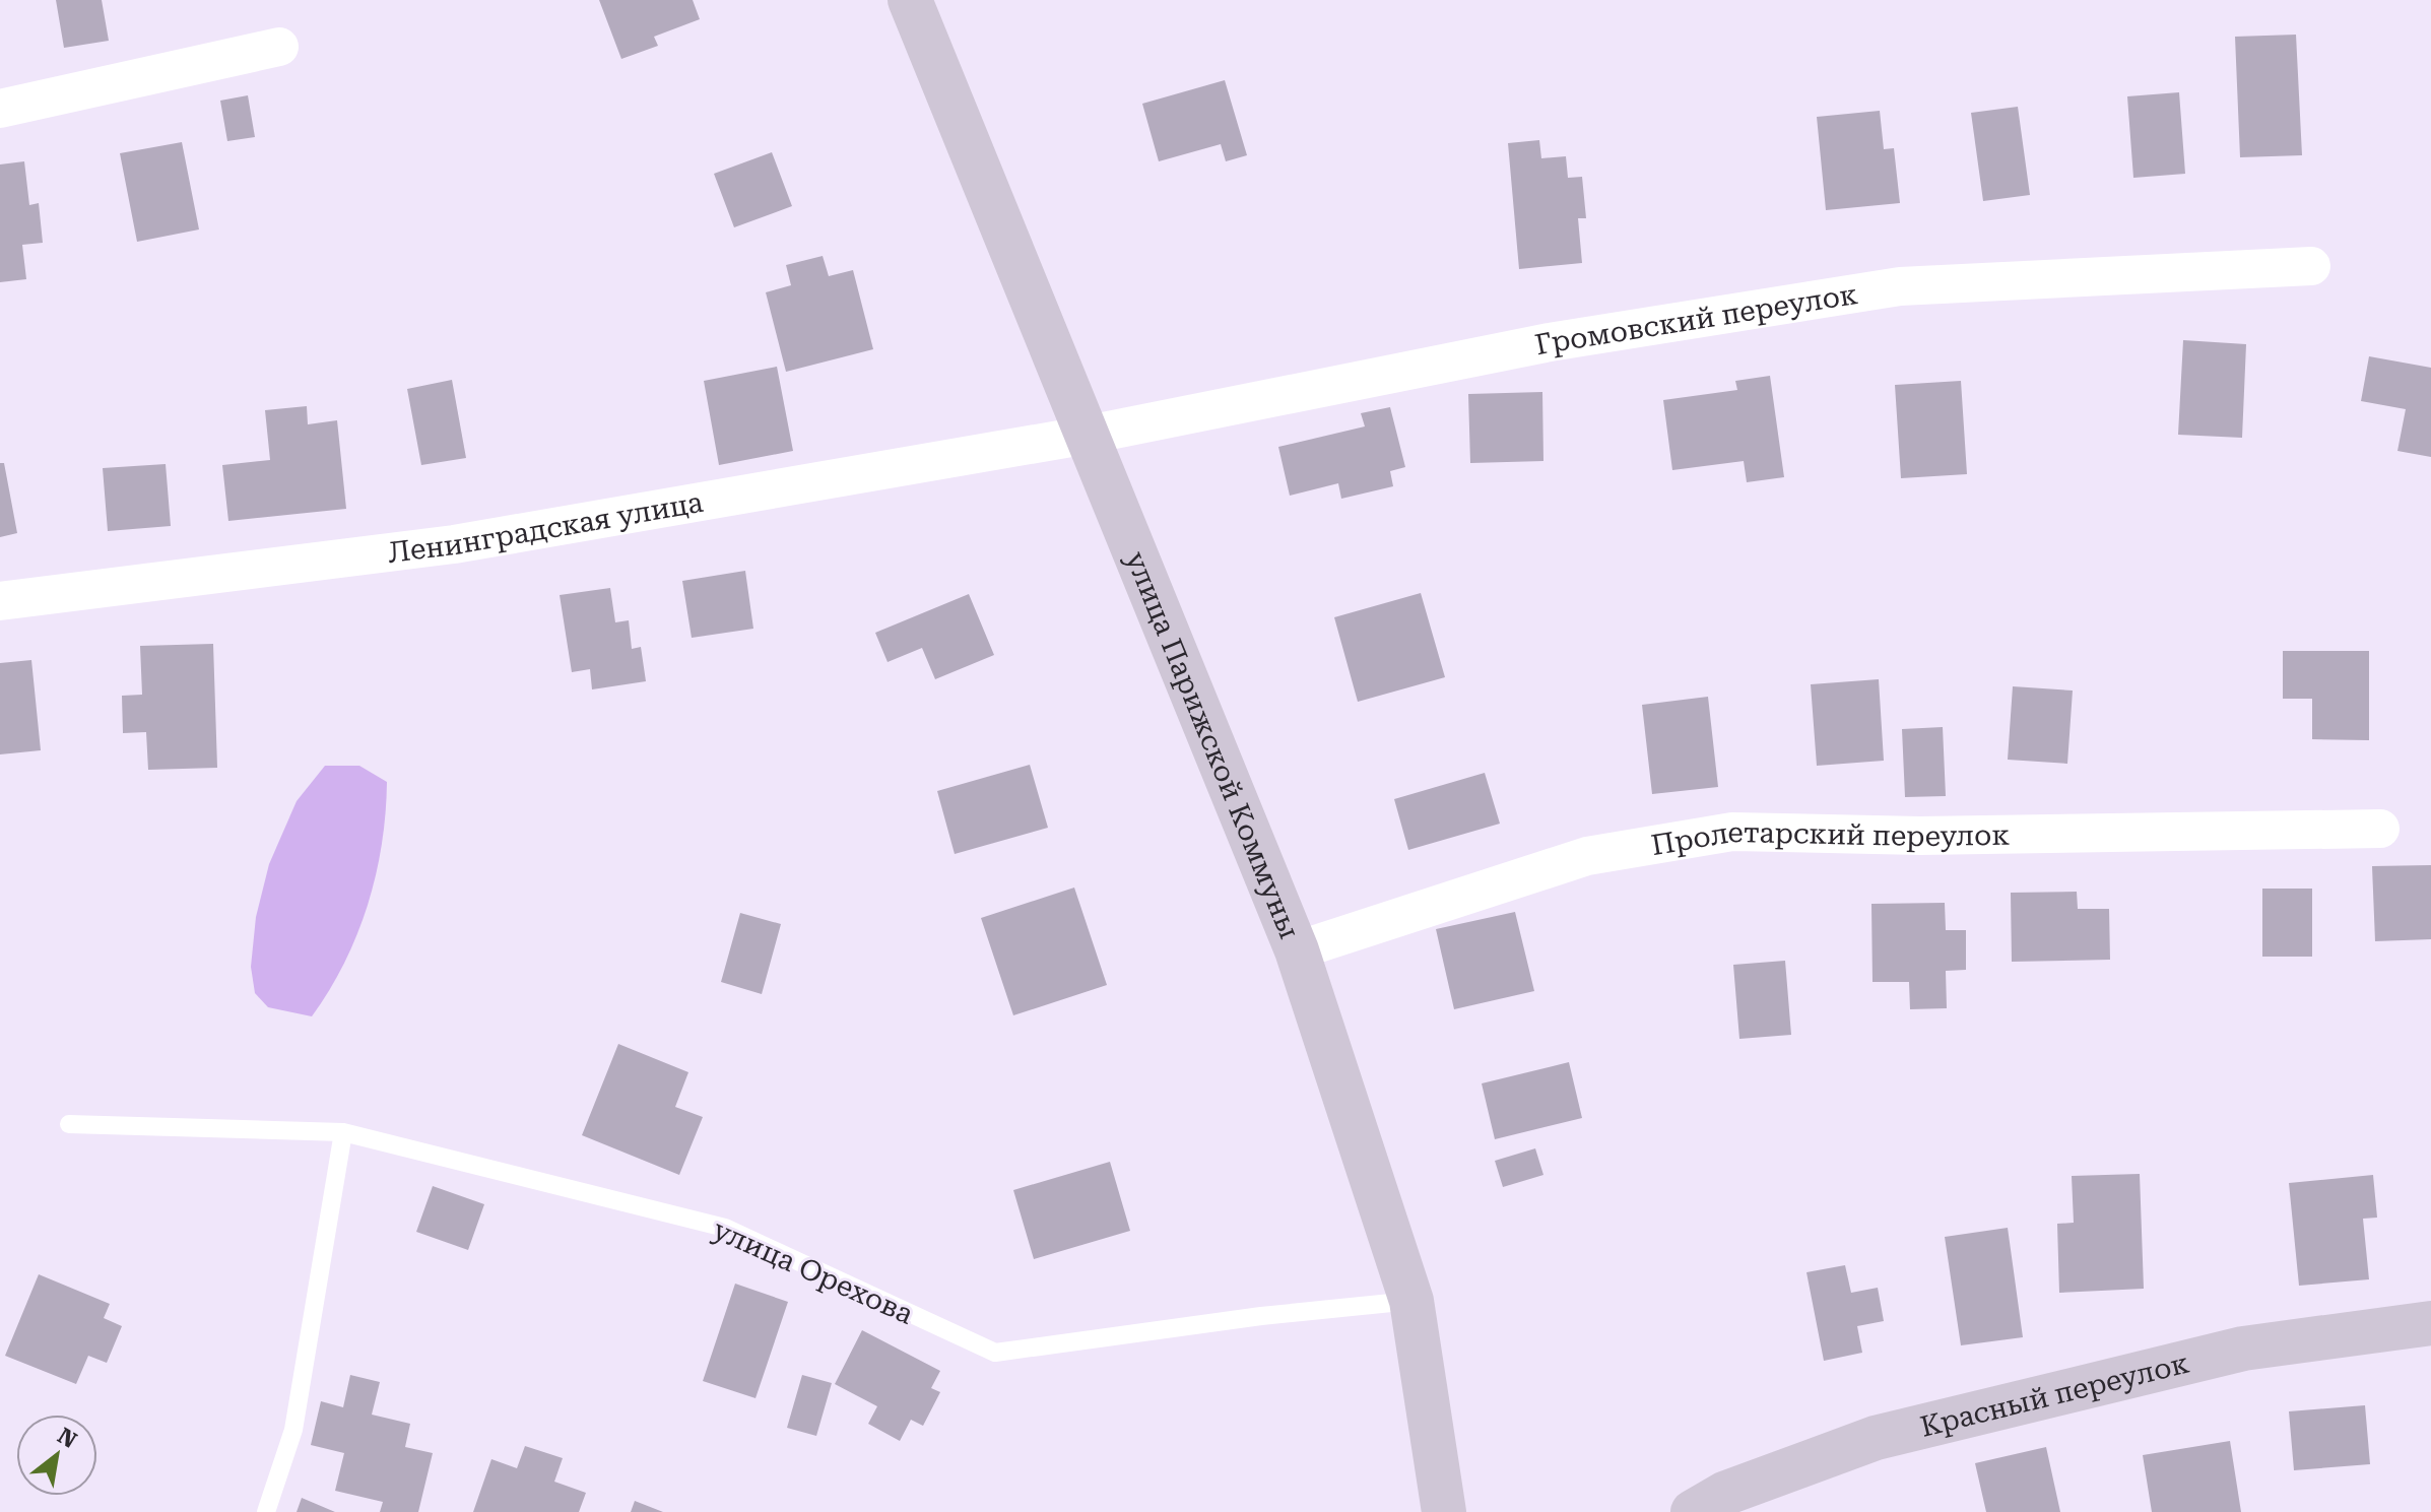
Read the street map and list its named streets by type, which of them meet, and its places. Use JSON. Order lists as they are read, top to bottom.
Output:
{
  "streets": {
    "street": [
      "Громовский переулок",
      "Ленинградская улица",
      "улица Парижской Коммуны",
      "Пролетарский переулок",
      "Красный переулок"
    ],
    "lane": ["улица Орехова"]
  },
  "crossings": [
    ["Громовский переулок", "Ленинградская улица"],
    ["Громовский переулок", "улица Парижской Коммуны"],
    ["Ленинградская улица", "улица Парижской Коммуны"],
    ["улица Парижской Коммуны", "Пролетарский переулок"],
    ["улица Парижской Коммуны", "улица Орехова"]
  ],
  "north": "top right"
}
